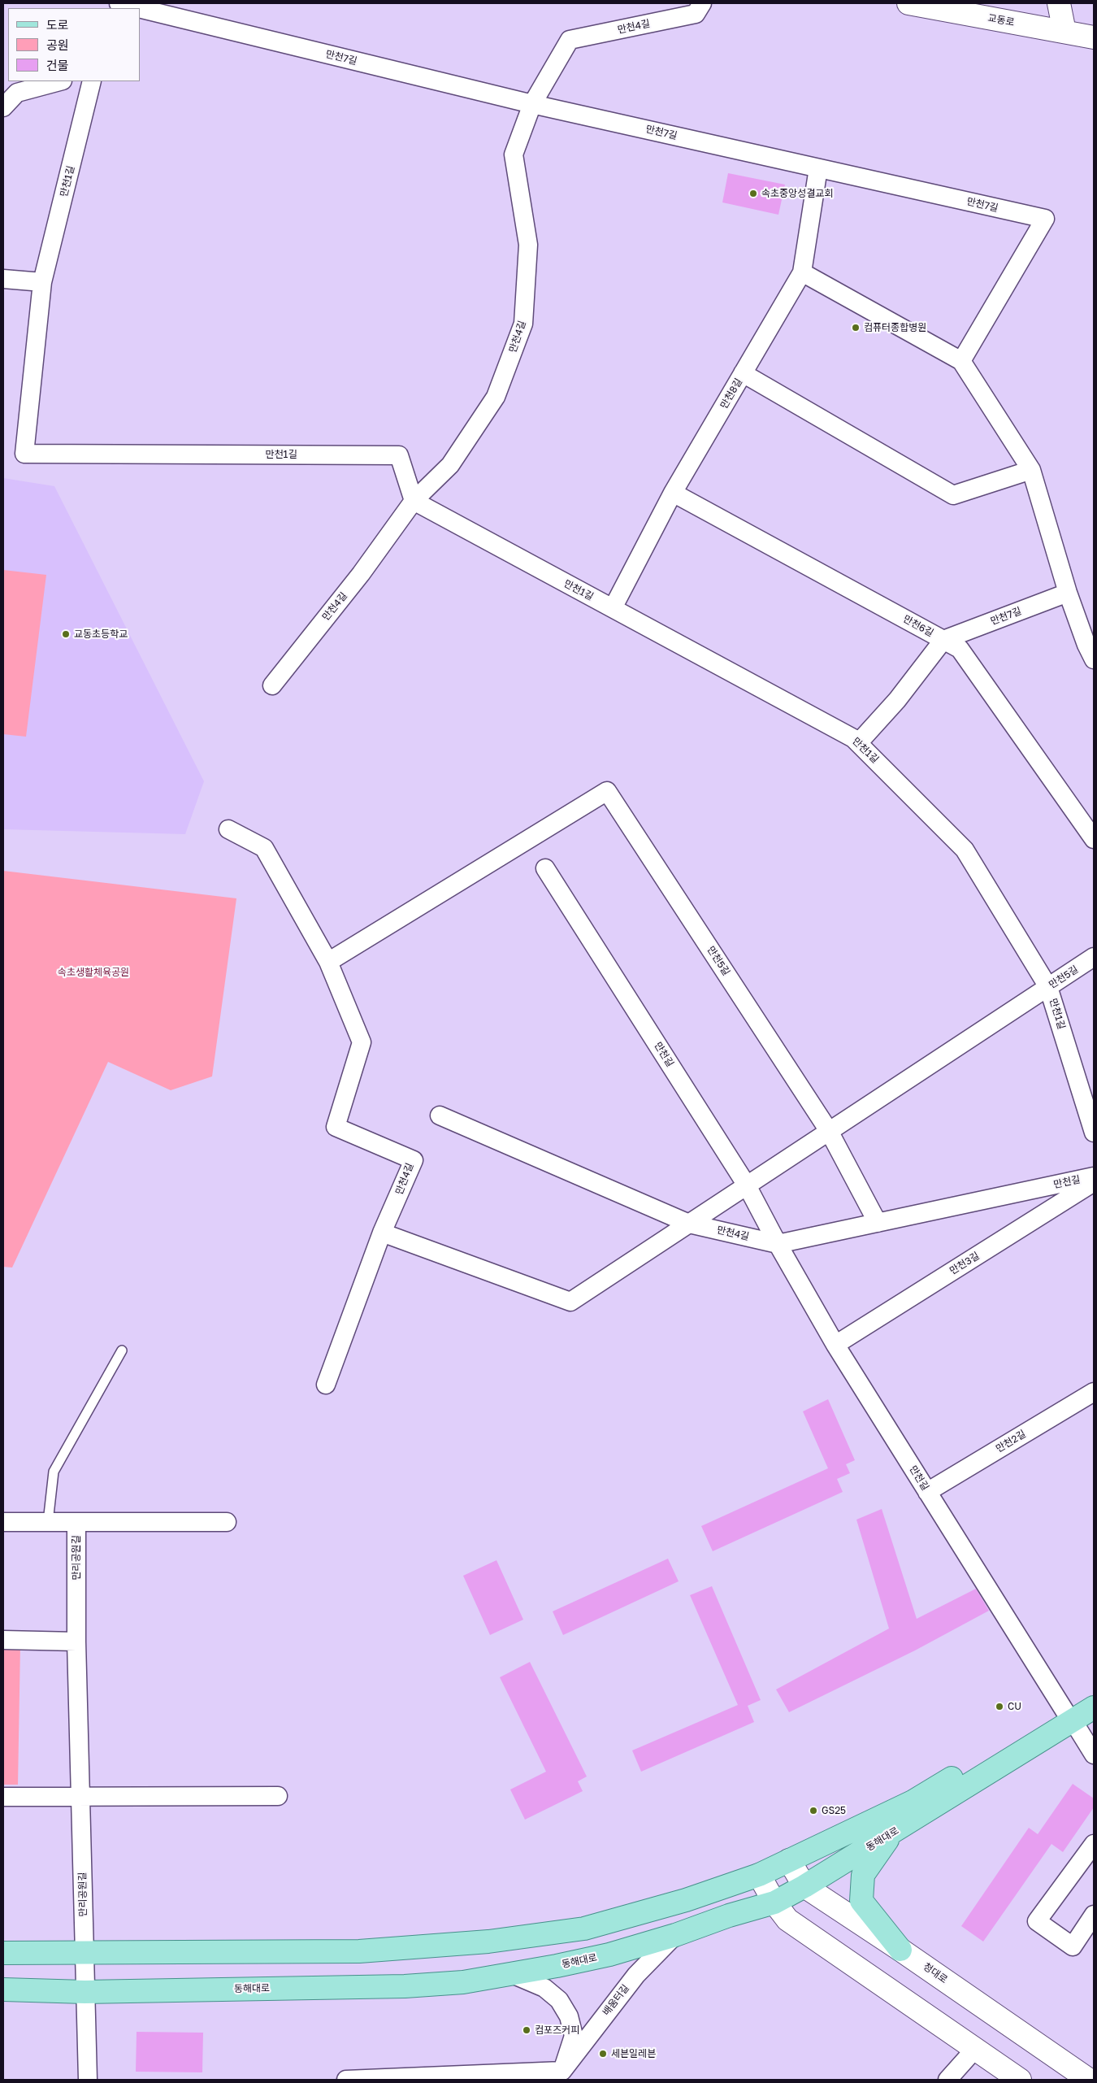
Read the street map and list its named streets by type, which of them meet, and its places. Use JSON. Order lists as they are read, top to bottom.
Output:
{
  "streets": {
    "main road": ["동해대로"],
    "street": [
      "교동로",
      "만천4길",
      "만천7길",
      "만천1길",
      "만천8길",
      "만천6길",
      "만천5길",
      "만천길",
      "만천3길",
      "만천2길",
      "만리공원길",
      "청대로",
      "배움터길"
    ]
  },
  "crossings": [
    ["만천4길", "만천7길"],
    ["만천4길", "만천1길"],
    ["만천4길", "만천5길"],
    ["만천4길", "만천길"],
    ["만천7길", "만천8길"],
    ["만천7길", "만천6길"],
    ["만천1길", "만천8길"],
    ["만천1길", "만천5길"],
    ["만천8길", "만천6길"],
    ["만천5길", "만천길"],
    ["만천길", "만천3길"],
    ["만천길", "만천2길"],
    ["만천길", "동해대로"],
    ["만리공원길", "동해대로"],
    ["동해대로", "청대로"],
    ["동해대로", "배움터길"]
  ],
  "parks": ["속초생활체육공원"],
  "places": [
    "속초중앙성결교회",
    "컴퓨터종합병원",
    "교동초등학교",
    "CU",
    "GS25",
    "컴포즈커피",
    "세븐일레븐"
  ],
  "legend": ["도로", "공원", "건물"]
}
